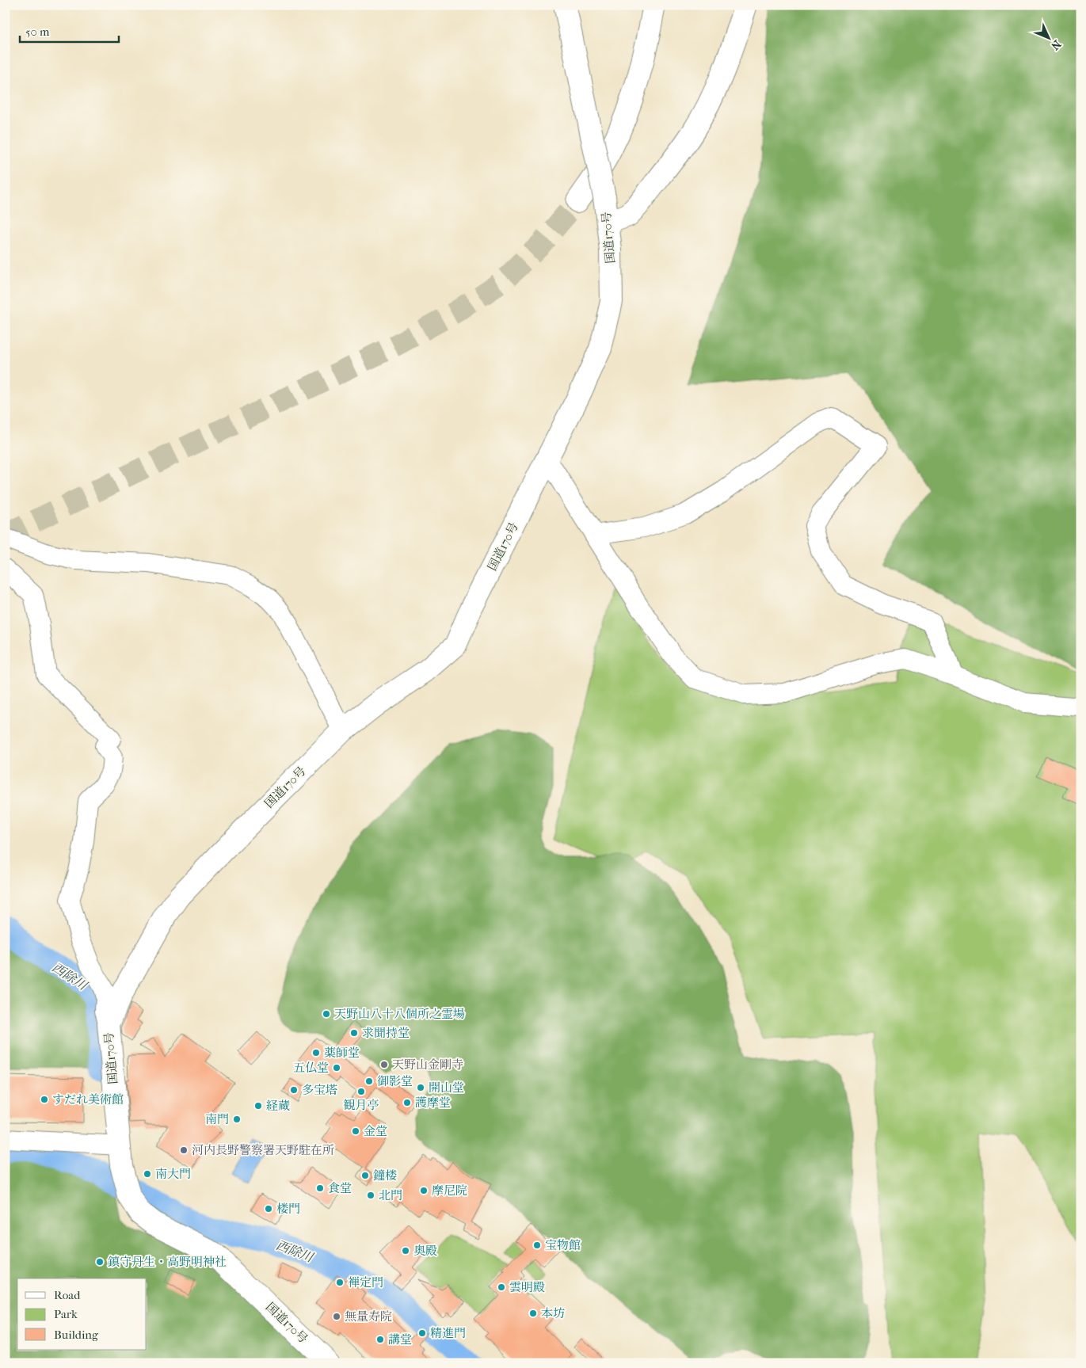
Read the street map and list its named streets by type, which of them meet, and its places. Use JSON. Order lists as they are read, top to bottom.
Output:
{
  "streets": {
    "highway": ["国道170号"]
  },
  "water": ["西除川"],
  "places": [
    "天野山八十八個所之霊場",
    "求聞持堂",
    "薬師堂",
    "天野山金剛寺",
    "五仏堂",
    "御影堂",
    "開山堂",
    "多宝塔",
    "観月亭",
    "すだれ美術館",
    "護摩堂",
    "経蔵",
    "南門",
    "金堂",
    "河内長野警察署天野駐在所",
    "南大門",
    "鐘楼",
    "食堂",
    "摩尼院",
    "北門",
    "楼門",
    "宝物館",
    "奥殿",
    "鎮守丹生・高野明神社",
    "禅定門",
    "雲明殿",
    "本坊",
    "無量寿院",
    "精進門",
    "講堂"
  ],
  "legend": ["Road", "Park", "Building"],
  "scale_bar": "50 m",
  "north": "bottom right"
}
